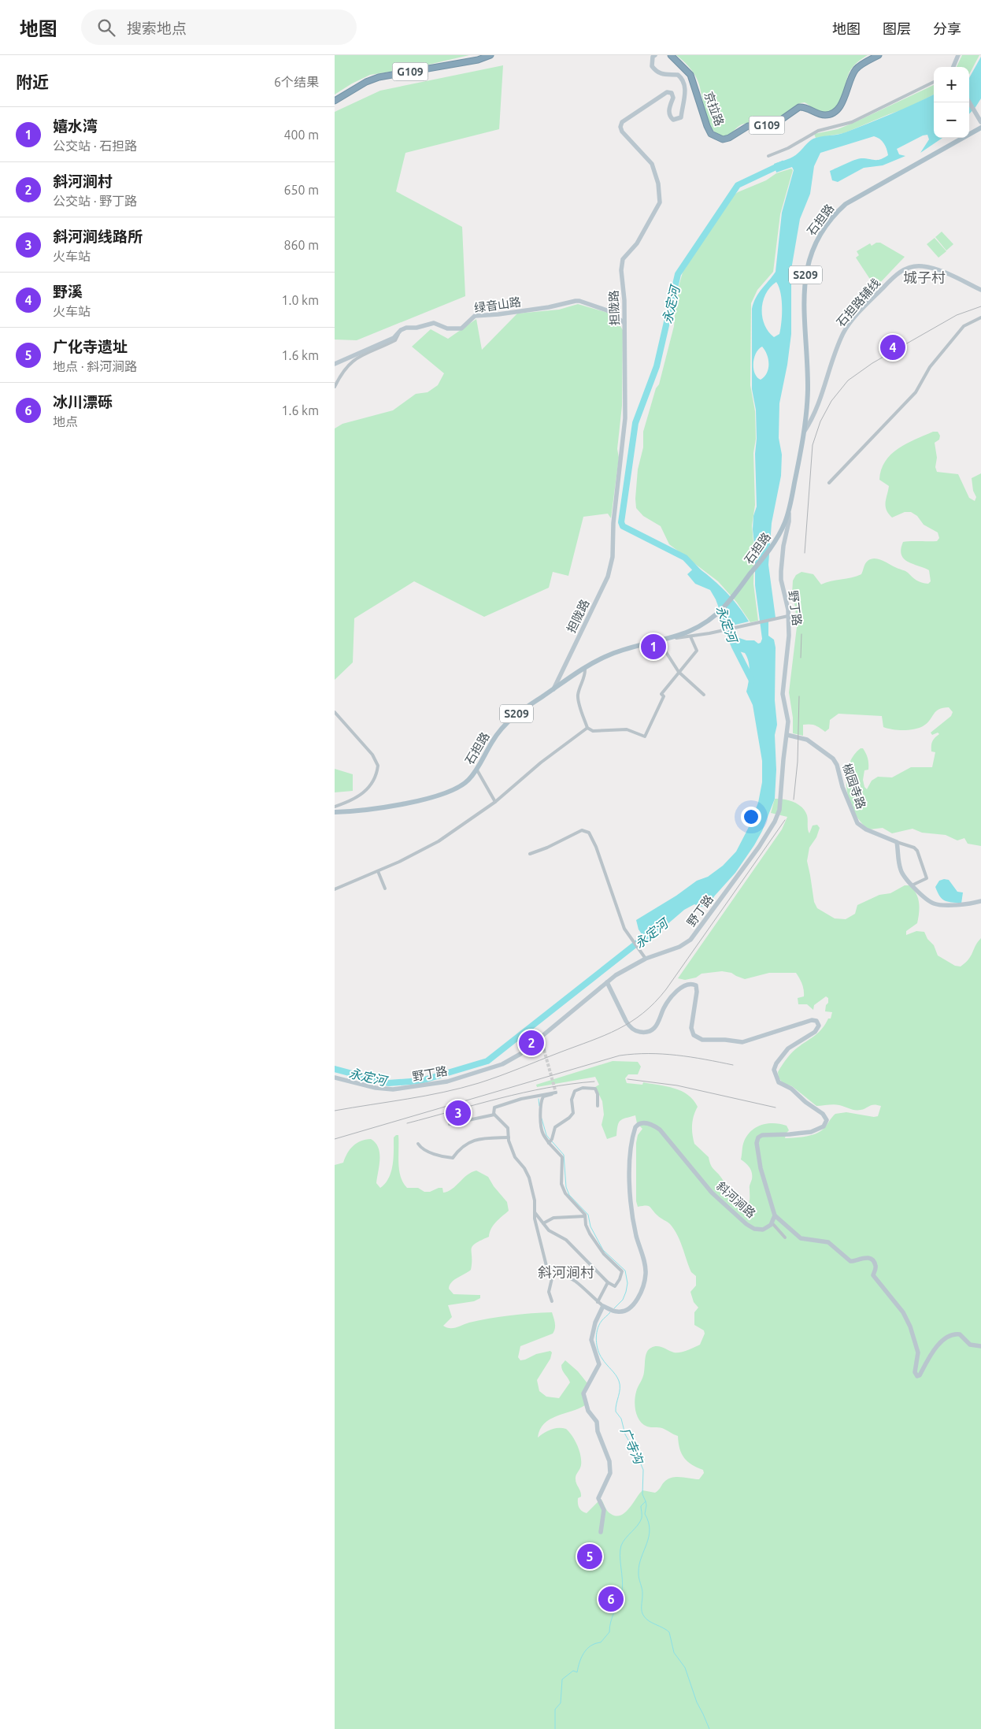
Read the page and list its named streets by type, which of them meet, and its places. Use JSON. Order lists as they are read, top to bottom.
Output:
{
  "streets": {
    "highway": ["G109", "京拉路"],
    "main road": ["石担路", "S209"],
    "street": [
      "石担路辅线",
      "绿音山路",
      "担陇路",
      "野丁路",
      "椒园寺路",
      "斜河涧路"
    ]
  },
  "crossings": [
    ["石担路", "石担路辅线"],
    ["石担路", "担陇路"],
    ["石担路", "野丁路"],
    ["绿音山路", "担陇路"],
    ["野丁路", "椒园寺路"],
    ["野丁路", "斜河涧路"]
  ],
  "districts": ["城子村", "斜河涧村"],
  "water": ["永定河", "广寺沟"],
  "page": {
    "header": "地图",
    "search": "搜索地点",
    "nav": ["地图", "图层", "分享"],
    "heading": ["附近", "6个结果"],
    "map_buttons": ["+", "−"],
    "list": [
      {
        "mark": "1",
        "name": "嬉水湾",
        "note": "公交站 · 石担路",
        "value": "400 m"
      },
      {
        "mark": "2",
        "name": "斜河涧村",
        "note": "公交站 · 野丁路",
        "value": "650 m"
      },
      {
        "mark": "3",
        "name": "斜河涧线路所",
        "note": "火车站",
        "value": "860 m"
      },
      {
        "mark": "4",
        "name": "野溪",
        "note": "火车站",
        "value": "1.0 km"
      },
      {
        "mark": "5",
        "name": "广化寺遗址",
        "note": "地点 · 斜河涧路",
        "value": "1.6 km"
      },
      {
        "mark": "6",
        "name": "冰川漂砾",
        "note": "地点",
        "value": "1.6 km"
      }
    ],
    "pins": [
      "4",
      "1",
      "2",
      "3",
      "5",
      "6"
    ]
  }
}
